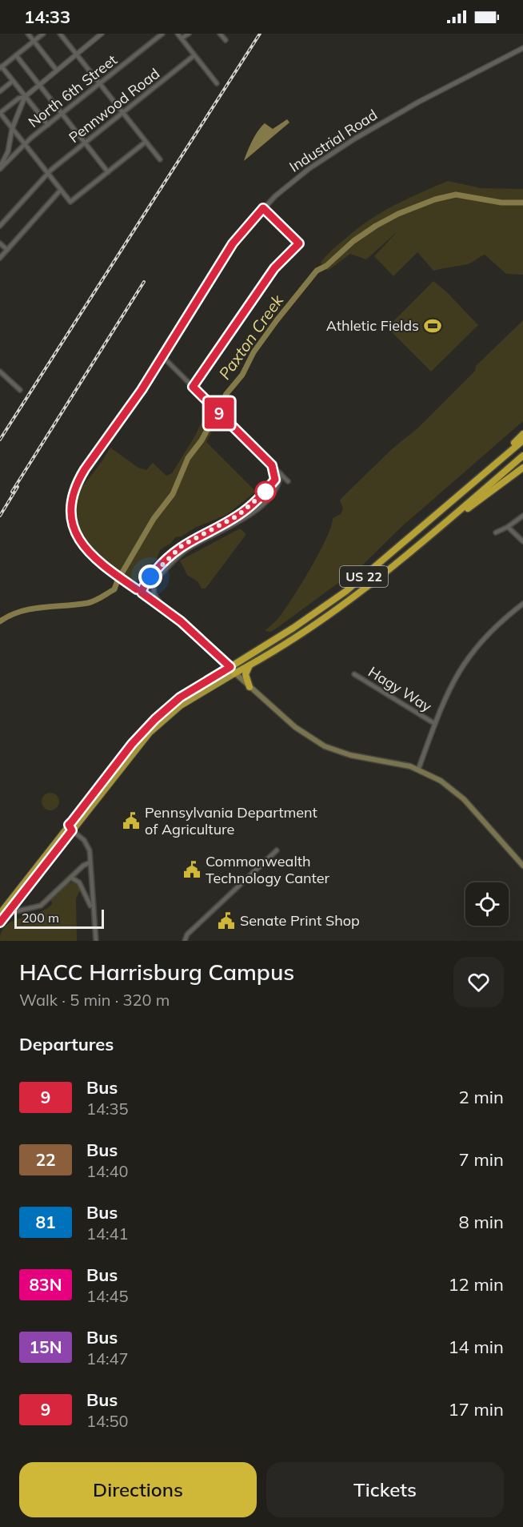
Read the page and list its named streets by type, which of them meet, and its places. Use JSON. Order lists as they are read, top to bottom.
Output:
{
  "streets": {
    "highway": ["US 22"],
    "street": [
      "North 6th Street",
      "Pennwood Road",
      "Industrial Road",
      "Hagy Way"
    ]
  },
  "water": ["Paxton Creek"],
  "places": {
    "sports": ["Athletic Fields"],
    "public building": ["Pennsylvania Department of Agriculture", "Commonwealth Technology Canter", "Senate Print Shop"]
  },
  "lines": ["bus line 9"],
  "scale_bar": "200 m",
  "page": {
    "status": "14:33",
    "on_map": "9",
    "scale": "200 m",
    "heading": [
      ["HACC Harrisburg Campus", "Walk · 5 min · 320 m"],
      "Departures"
    ],
    "list": [
      {
        "mark": "9",
        "name": "Bus",
        "note": "14:35",
        "value": "2 min"
      },
      {
        "mark": "22",
        "name": "Bus",
        "note": "14:40",
        "value": "7 min"
      },
      {
        "mark": "81",
        "name": "Bus",
        "note": "14:41",
        "value": "8 min"
      },
      {
        "mark": "83N",
        "name": "Bus",
        "note": "14:45",
        "value": "12 min"
      },
      {
        "mark": "15N",
        "name": "Bus",
        "note": "14:47",
        "value": "14 min"
      },
      {
        "mark": "9",
        "name": "Bus",
        "note": "14:50",
        "value": "17 min"
      }
    ],
    "buttons": ["Directions", "Tickets"]
  }
}
